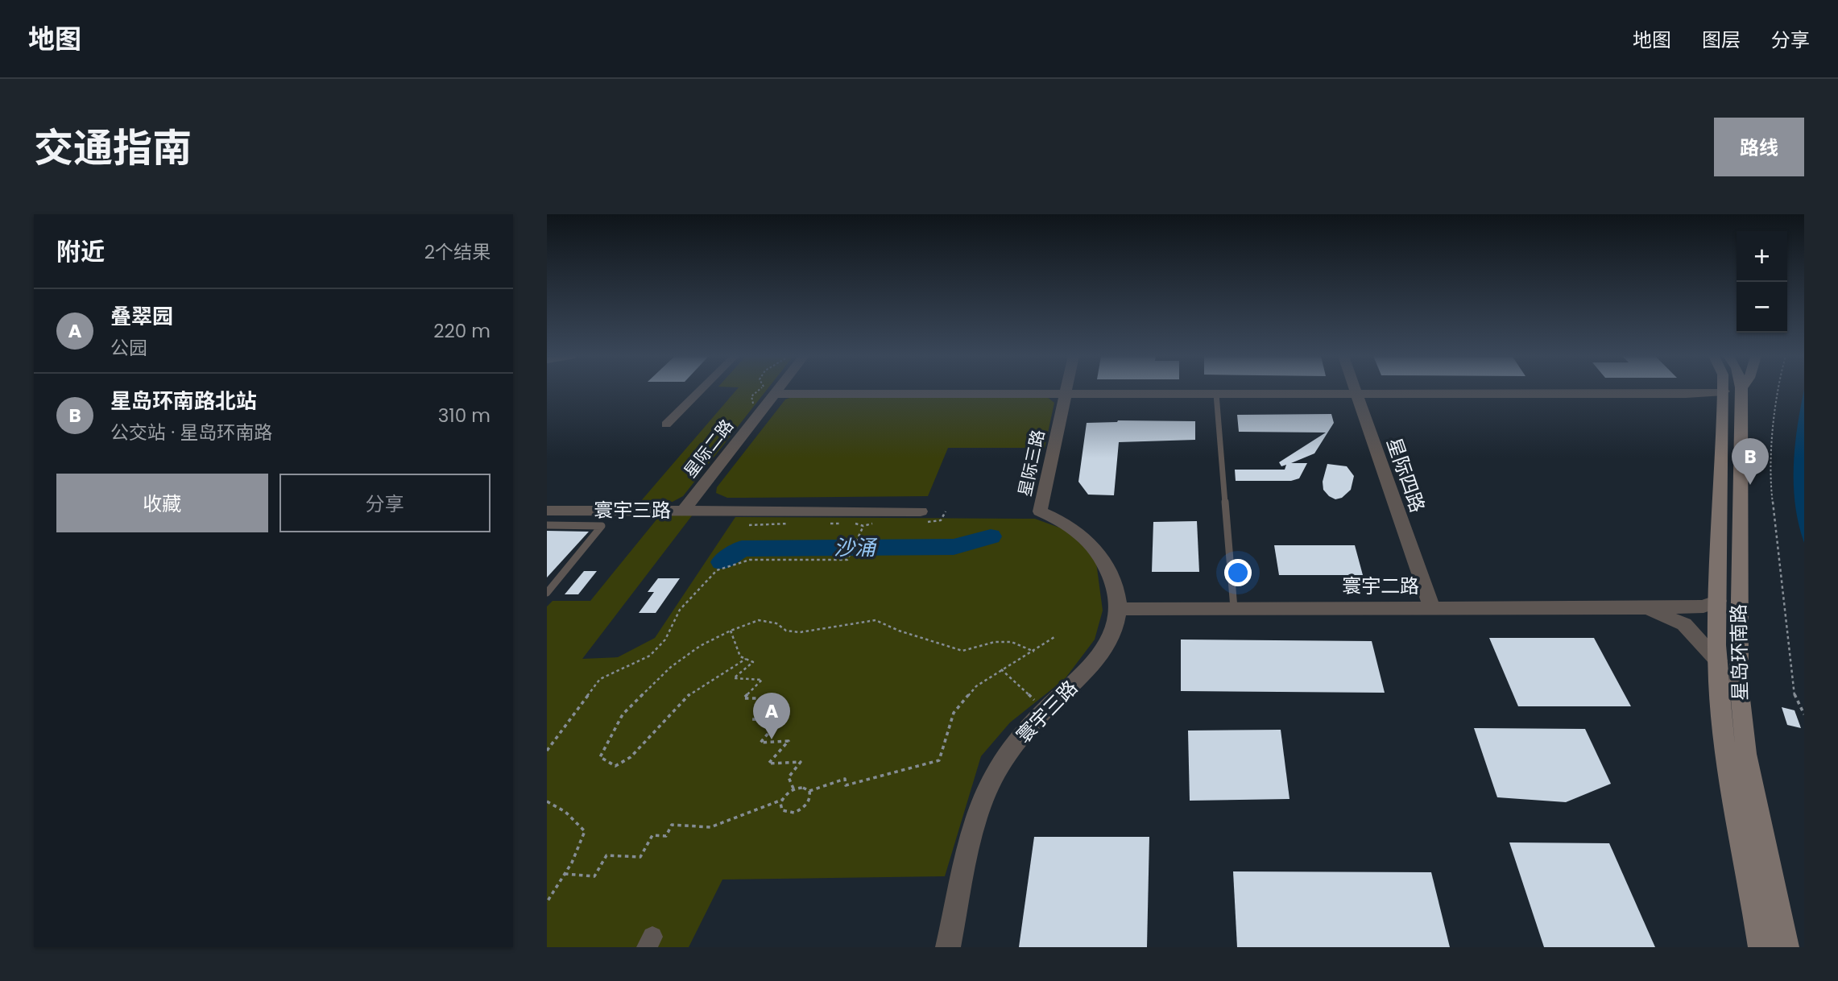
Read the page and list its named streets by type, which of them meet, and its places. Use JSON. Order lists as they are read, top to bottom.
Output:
{
  "streets": {
    "main road": ["星岛环南路"],
    "street": [
      "星际二路",
      "星际三路",
      "星际四路",
      "寰宇三路",
      "寰宇二路"
    ]
  },
  "crossings": [
    ["星际二路", "寰宇三路"],
    ["星际三路", "寰宇三路"],
    ["星际四路", "寰宇二路"],
    ["寰宇三路", "寰宇二路"],
    ["寰宇二路", "星岛环南路"]
  ],
  "water": ["沙涌"],
  "page": {
    "header": "地图",
    "nav": ["地图", "图层", "分享"],
    "title": "交通指南",
    "buttons": [
      "路线",
      ["收藏", "分享"]
    ],
    "heading": ["附近", "2个结果"],
    "map_buttons": ["+", "−"],
    "list": [
      {
        "mark": "A",
        "name": "叠翠园",
        "note": "公园",
        "value": "220 m"
      },
      {
        "mark": "B",
        "name": "星岛环南路北站",
        "note": "公交站 · 星岛环南路",
        "value": "310 m"
      }
    ],
    "pins": ["B", "A"]
  }
}
